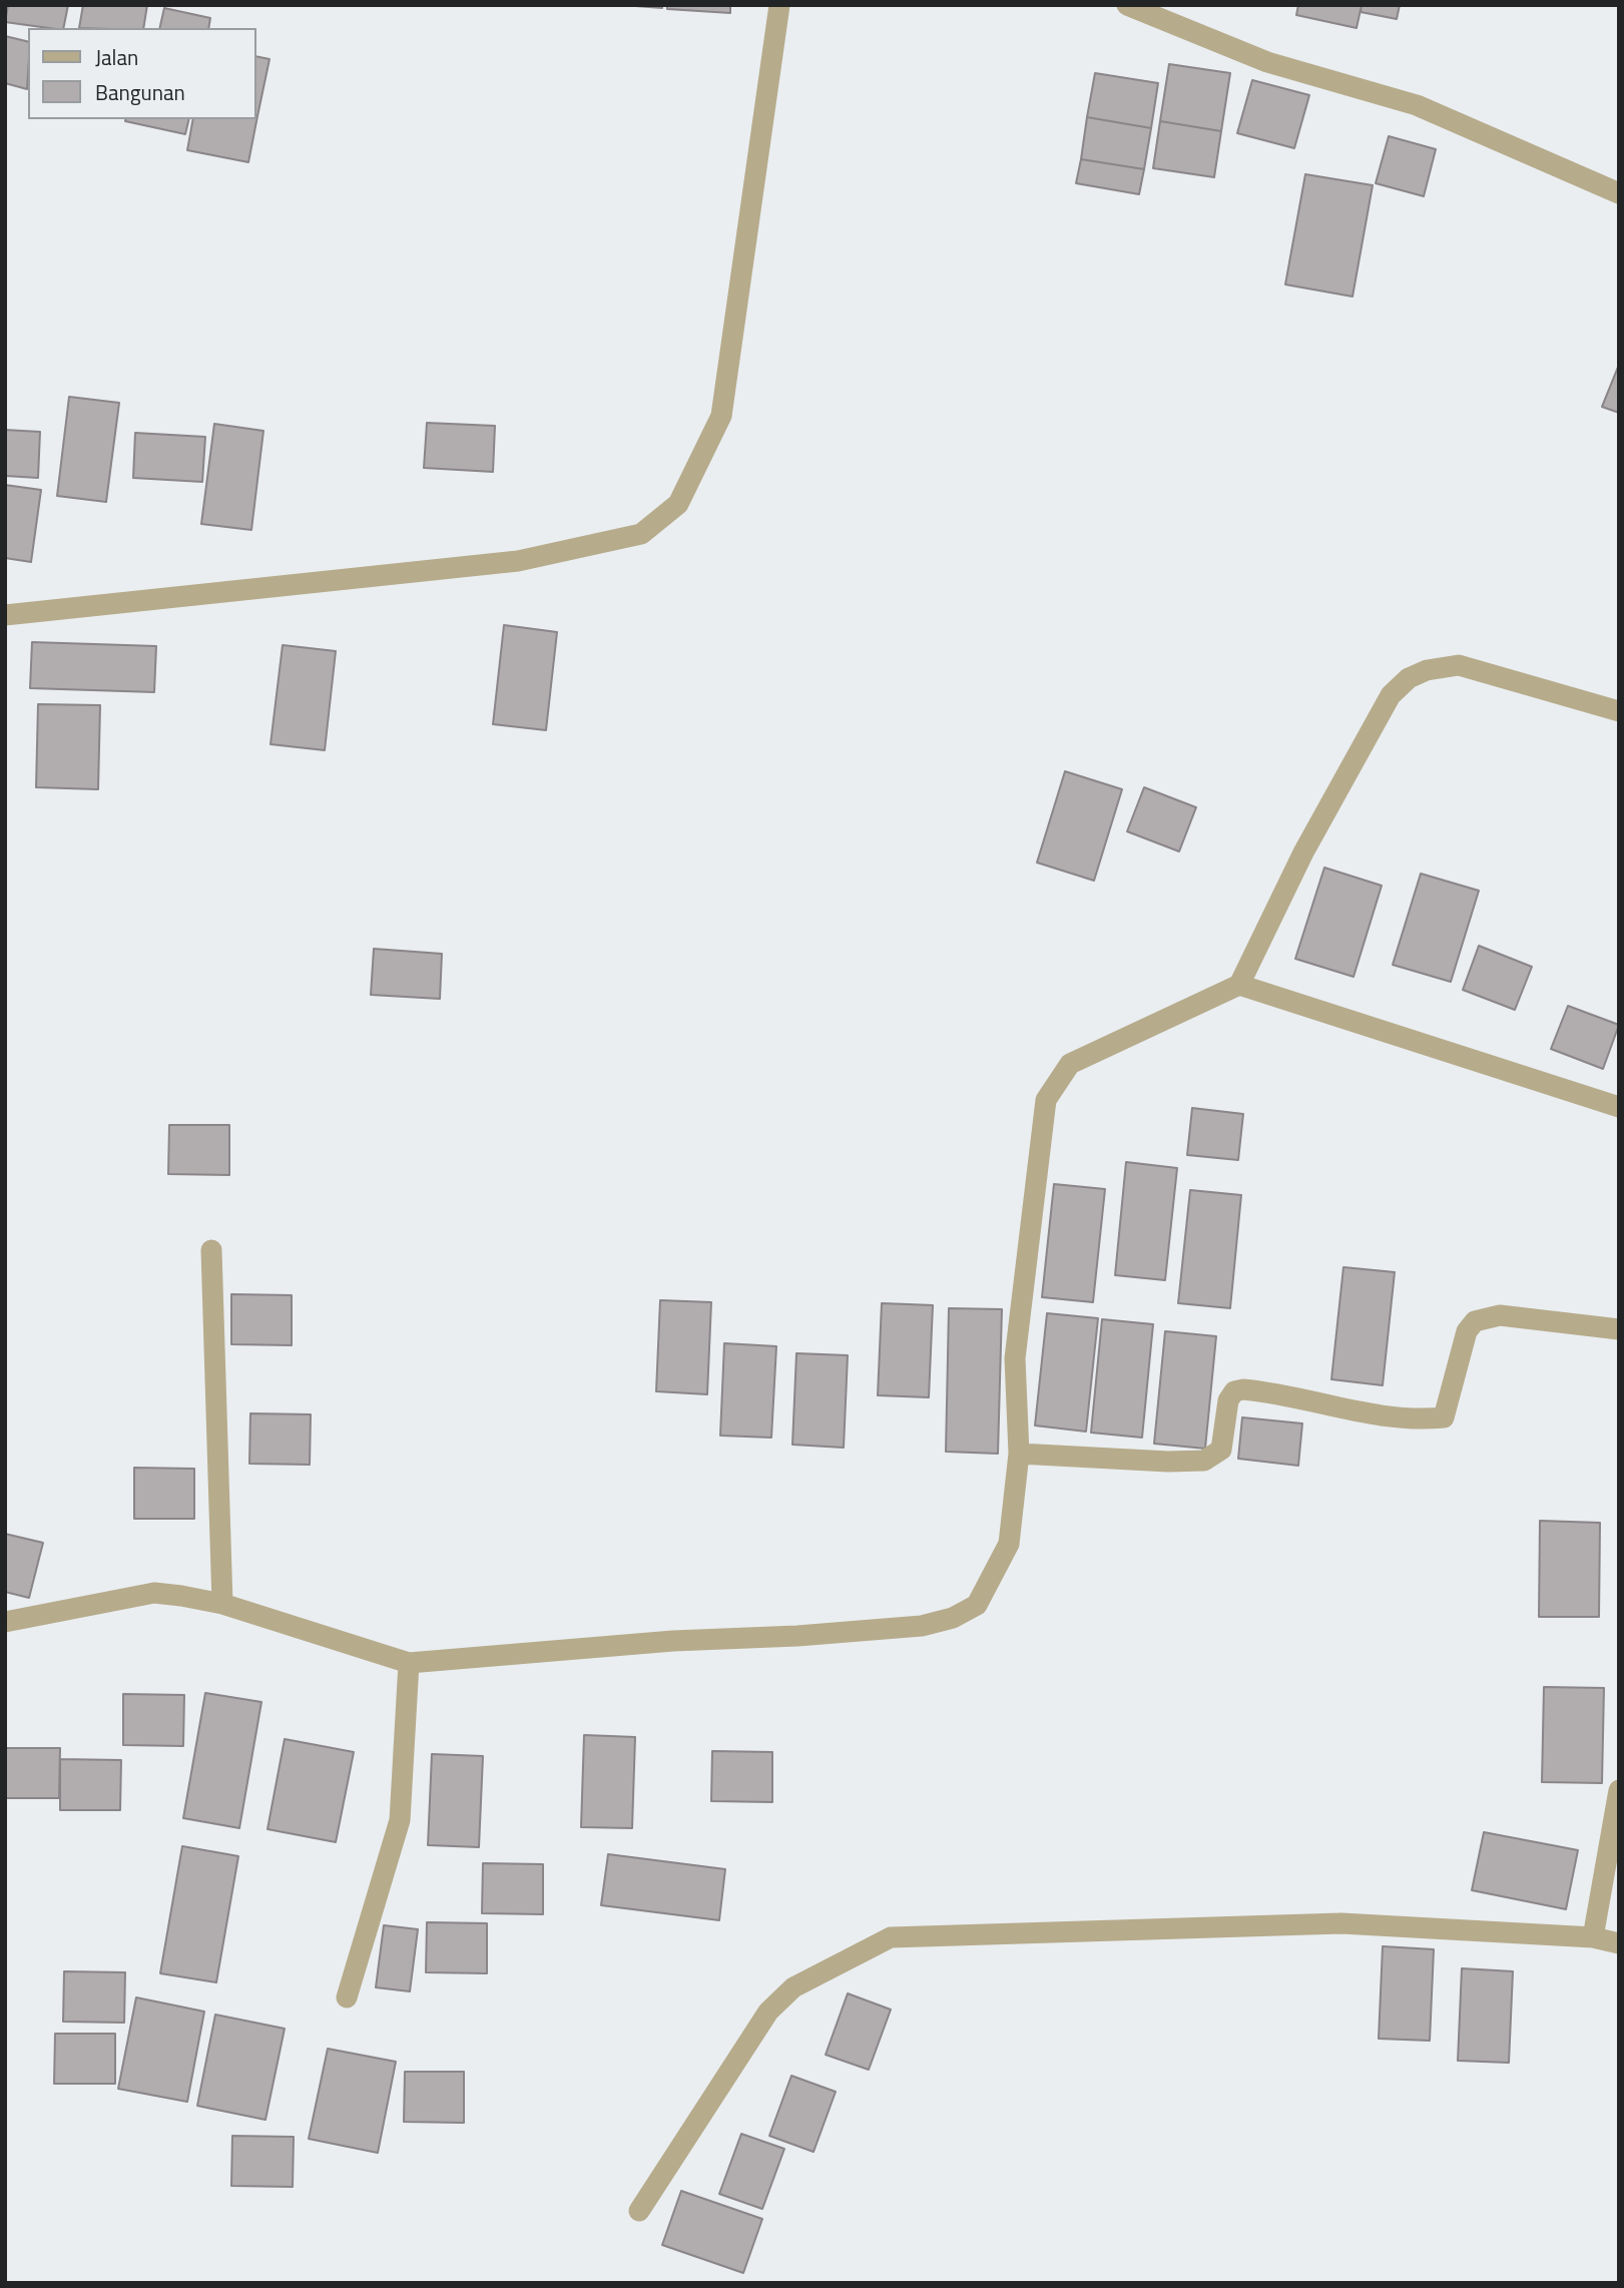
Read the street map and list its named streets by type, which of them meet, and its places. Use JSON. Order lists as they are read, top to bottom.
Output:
{
  "legend": ["Jalan", "Bangunan"]
}
